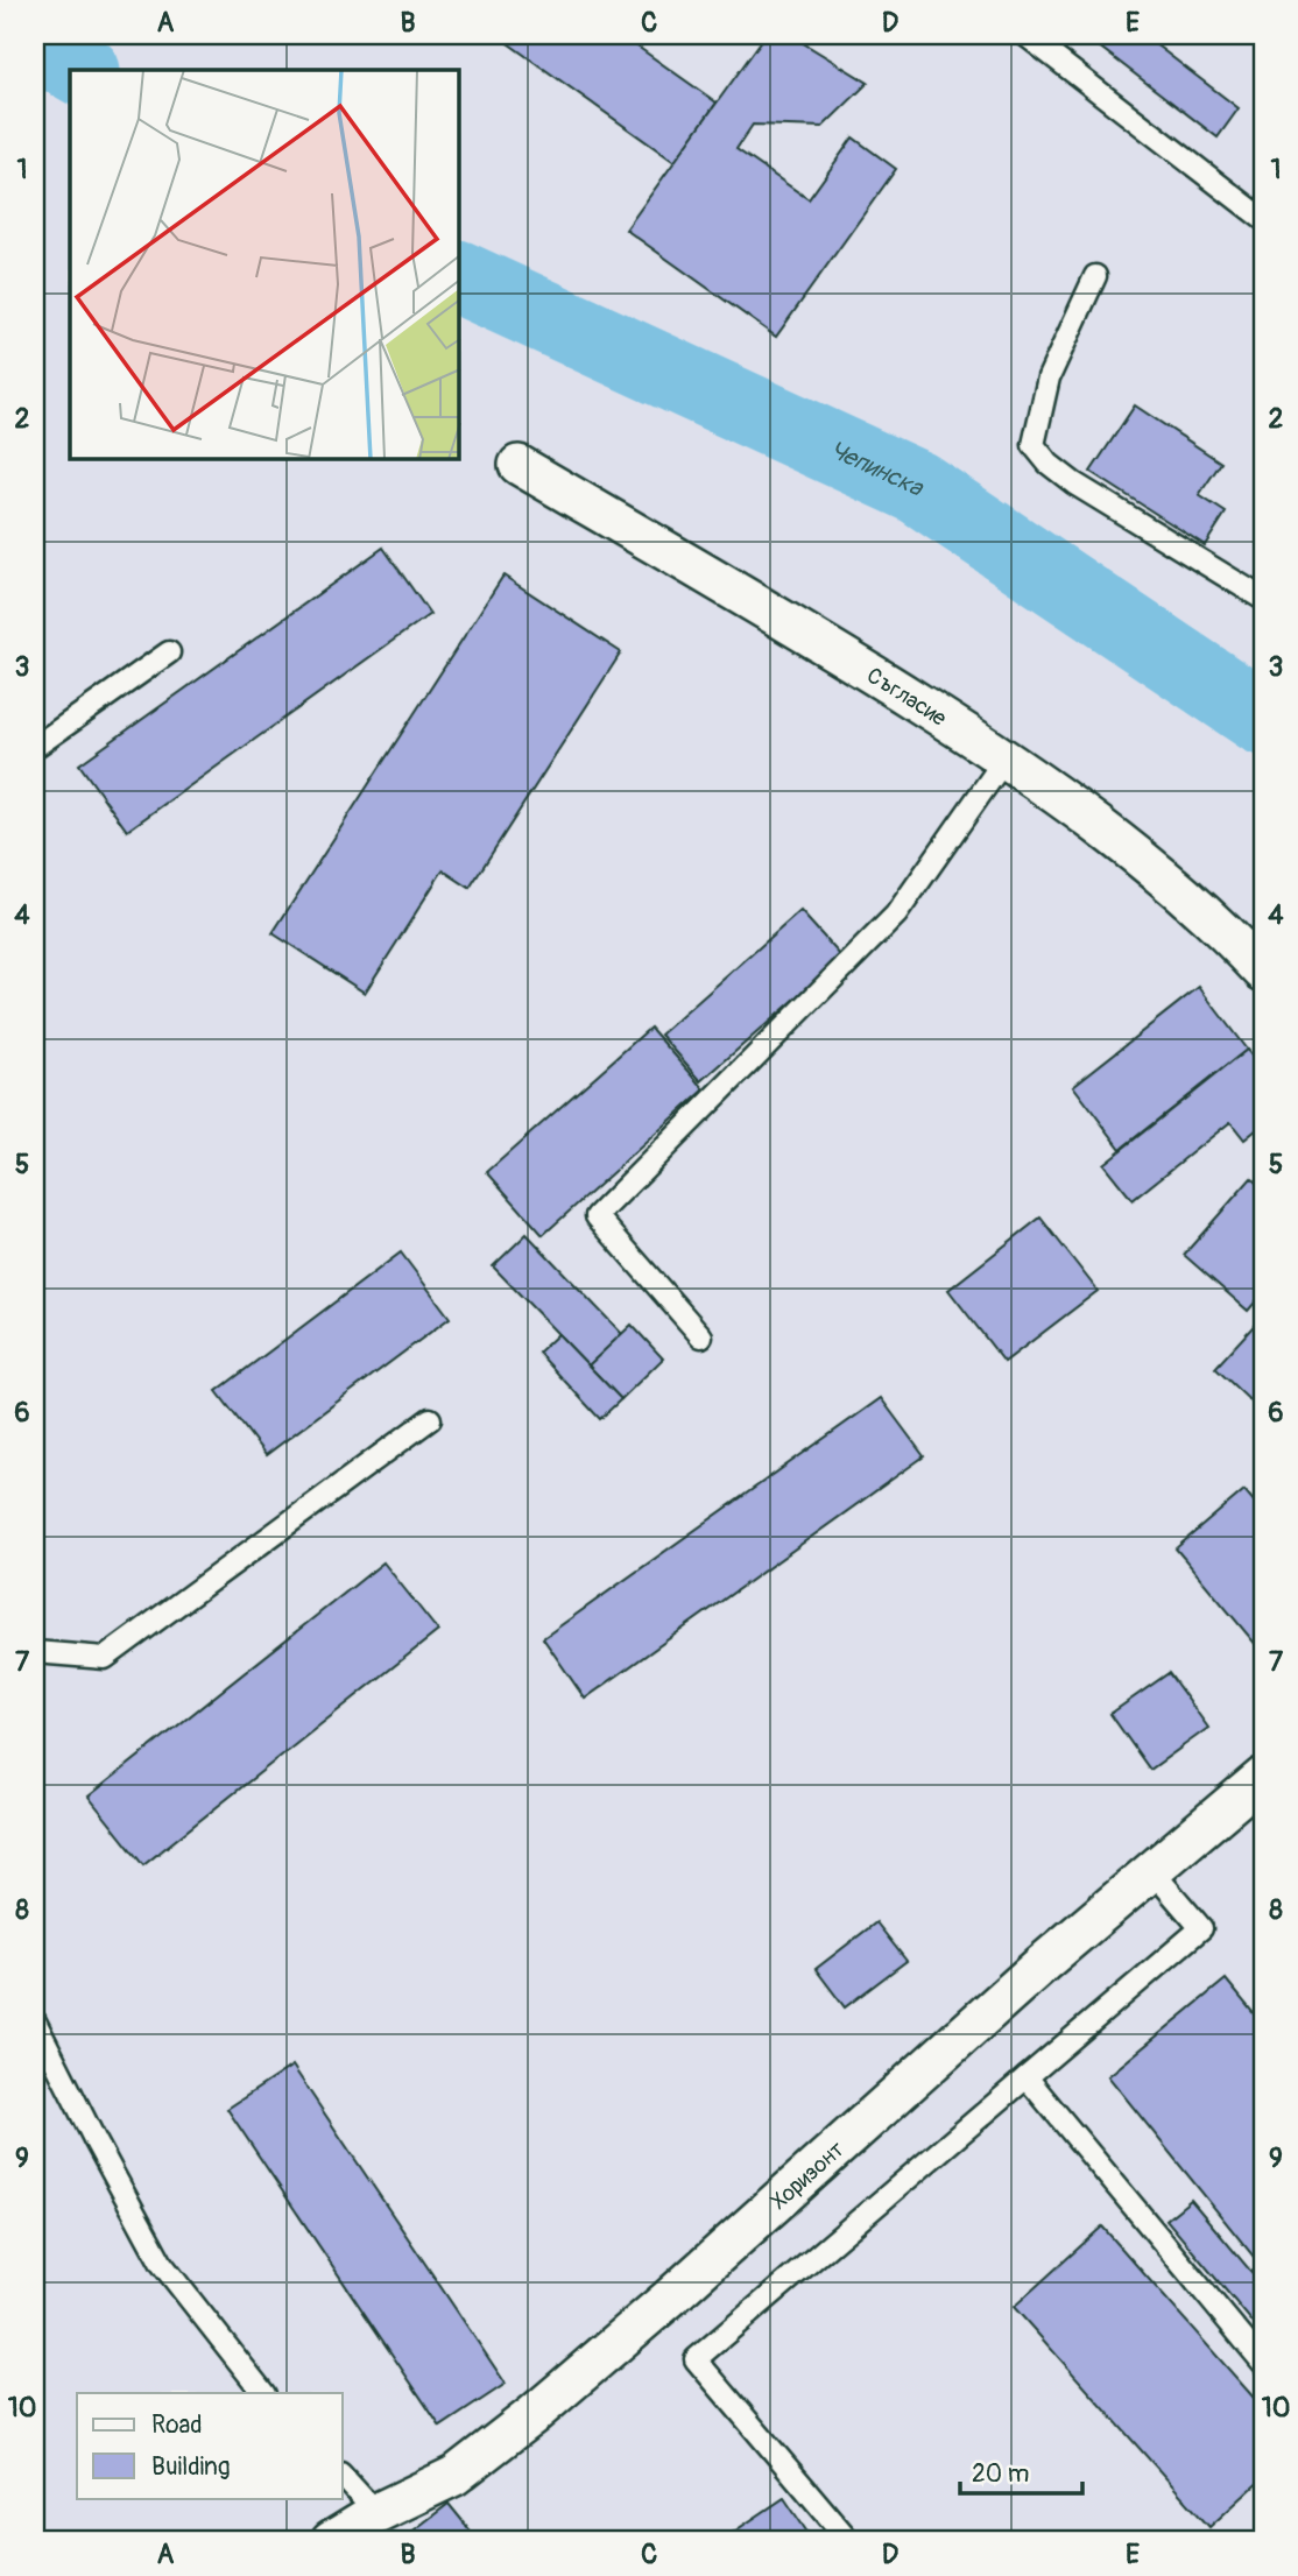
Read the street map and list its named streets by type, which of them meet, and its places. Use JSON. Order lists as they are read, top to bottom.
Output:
{
  "streets": {
    "street": ["Съгласие", "Хоризонт"]
  },
  "water": ["Чепинска"],
  "legend": ["Road", "Building"],
  "scale_bar": "20 m",
  "grid": {
    "columns": [
      "A",
      "B",
      "C",
      "D",
      "E"
    ],
    "rows": [
      "1",
      "2",
      "3",
      "4",
      "5",
      "6",
      "7",
      "8",
      "9",
      "10"
    ]
  }
}
